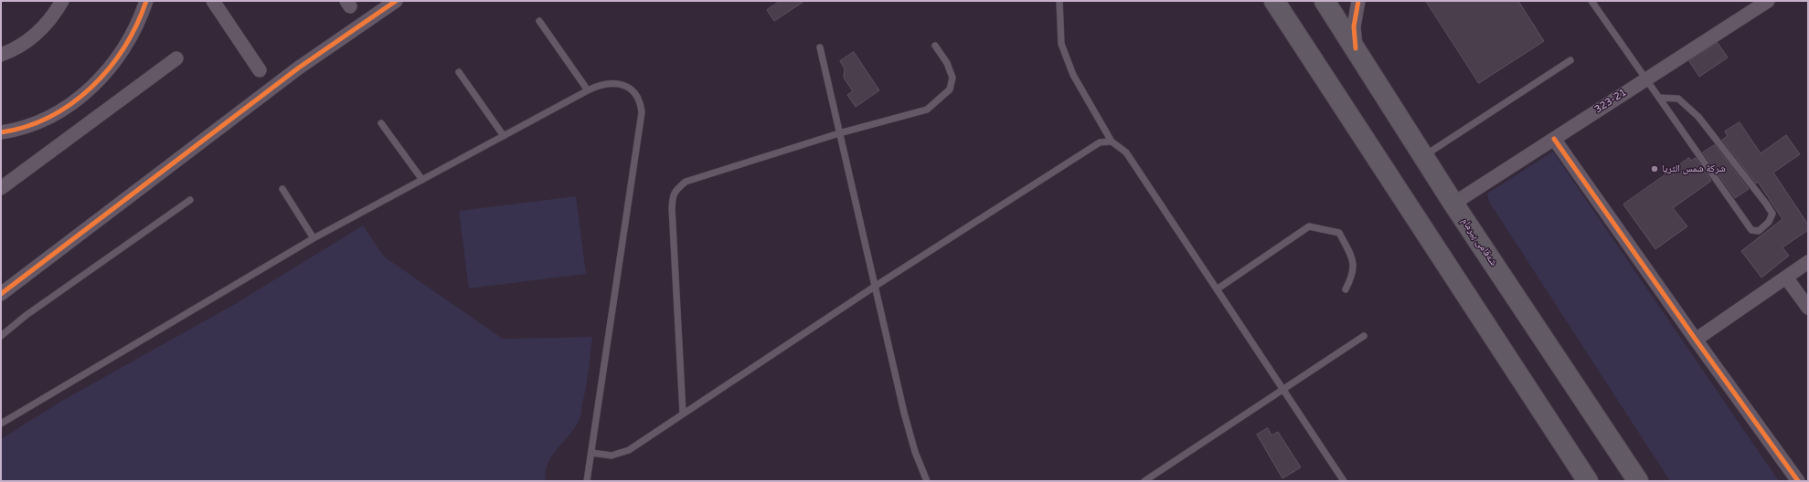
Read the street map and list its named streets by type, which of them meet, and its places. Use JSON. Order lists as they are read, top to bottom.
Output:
{
  "streets": {
    "highway": ["شەقامی پیرمام"],
    "street": ["323-21"]
  },
  "crossings": [
    ["323-21", "شەقامی پیرمام"]
  ],
  "places": ["شركة شمس الثريا"]
}
